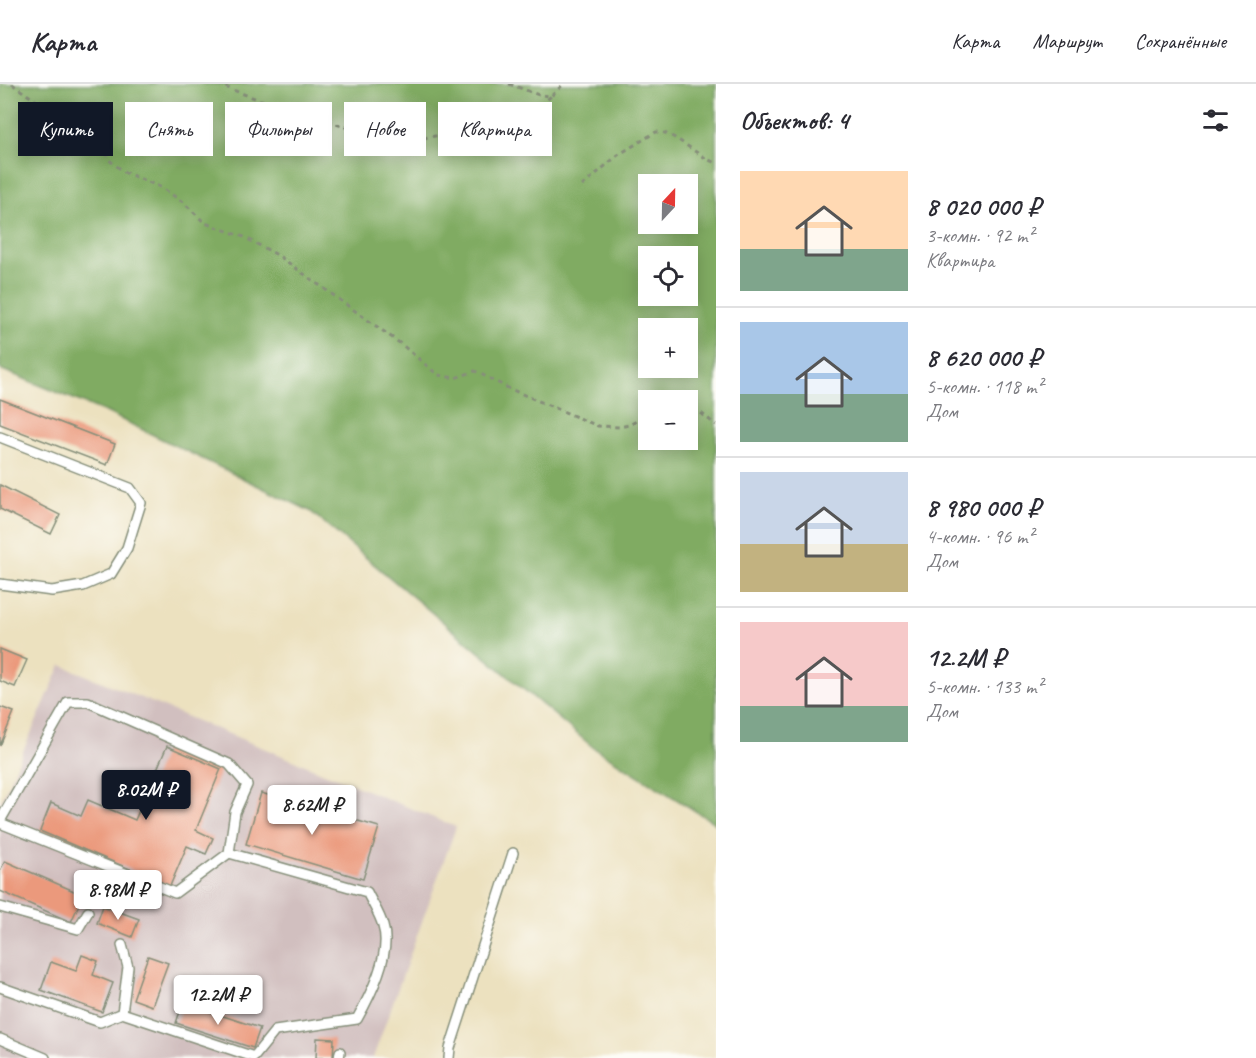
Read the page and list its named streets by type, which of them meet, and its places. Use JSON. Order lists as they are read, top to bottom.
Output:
{
  "north": "top",
  "page": {
    "header": "Карта",
    "nav": ["Карта", "Маршрут", "Сохранённые"],
    "heading": "Объектов: 4",
    "chip": [
      "Купить",
      "Снять",
      "Фильтры",
      "Новое",
      "Квартира"
    ],
    "list": [
      {
        "name": "8 020 000 ₽",
        "note": "3-комн. · 92 m² · Квартира"
      },
      {
        "name": "8 620 000 ₽",
        "note": "5-комн. · 118 m² · Дом"
      },
      {
        "name": "8 980 000 ₽",
        "note": "4-комн. · 96 m² · Дом"
      },
      {
        "name": "12.2M ₽",
        "note": "5-комн. · 133 m² · Дом"
      }
    ],
    "map_buttons": ["+", "−"],
    "price": [
      "8.02M ₽",
      "8.62M ₽",
      "8.98M ₽",
      "12.2M ₽"
    ]
  }
}
